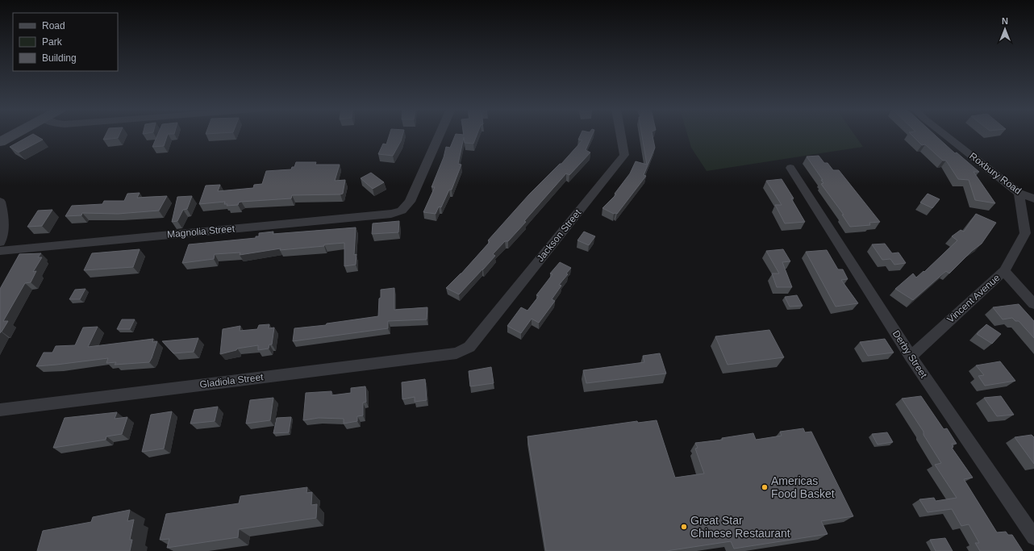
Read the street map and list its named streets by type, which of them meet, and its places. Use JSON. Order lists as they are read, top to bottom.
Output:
{
  "streets": {
    "street": [
      "Roxbury Road",
      "Magnolia Street",
      "Jackson Street",
      "Vincent Avenue",
      "Derby Street",
      "Gladiola Street"
    ]
  },
  "crossings": [
    ["Roxbury Road", "Vincent Avenue"],
    ["Jackson Street", "Gladiola Street"],
    ["Vincent Avenue", "Derby Street"]
  ],
  "places": ["Americas Food Basket", "Great Star Chinese Restaurant"],
  "legend": ["Road", "Park", "Building"],
  "north": "top"
}
